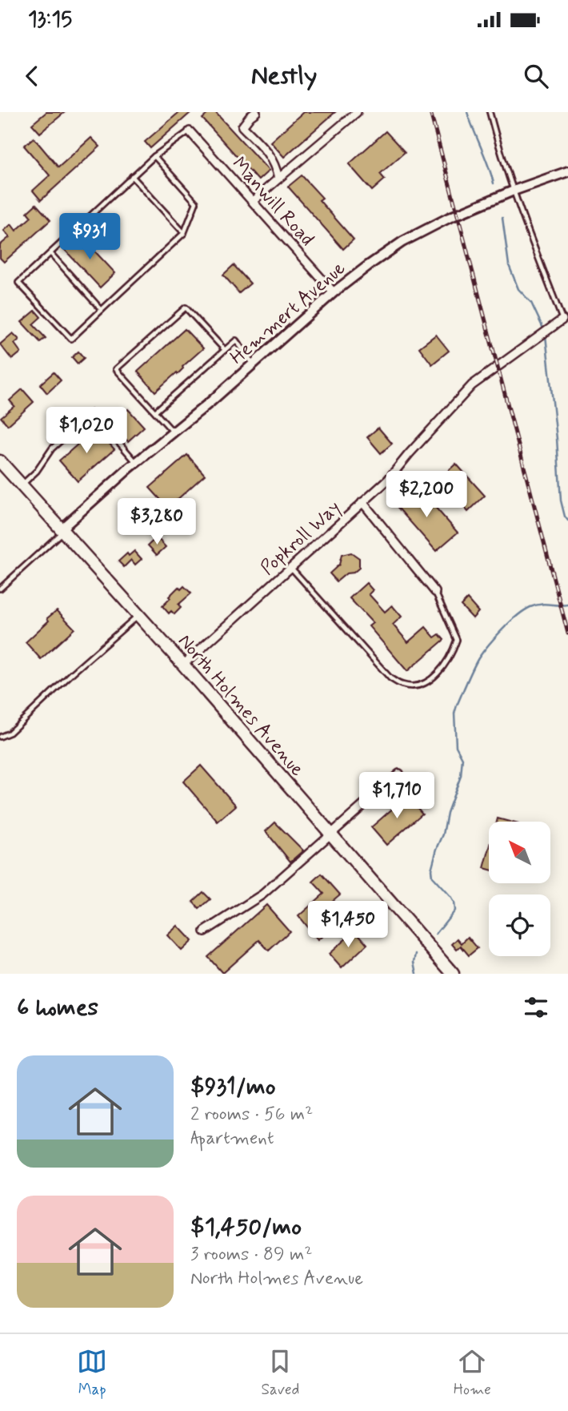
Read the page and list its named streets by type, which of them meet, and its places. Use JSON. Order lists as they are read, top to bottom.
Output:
{
  "streets": {
    "main road": ["North Holmes Avenue"],
    "street": ["Manwill Road", "Hemmert Avenue", "Popkroll Way"]
  },
  "crossings": [
    ["Manwill Road", "Hemmert Avenue"],
    ["Hemmert Avenue", "North Holmes Avenue"],
    ["Popkroll Way", "North Holmes Avenue"]
  ],
  "north": "top left",
  "page": {
    "status": "13:15",
    "header": "Nestly",
    "price": [
      "$931",
      "$1,020",
      "$2,200",
      "$3,280",
      "$1,710",
      "$1,450"
    ],
    "heading": "6 homes",
    "list": [
      {
        "name": "$931/mo",
        "note": "2 rooms · 56 m² · Apartment"
      },
      {
        "name": "$1,450/mo",
        "note": "3 rooms · 89 m² · North Holmes Avenue"
      }
    ],
    "tabs": ["Map", "Saved", "Home"]
  }
}
